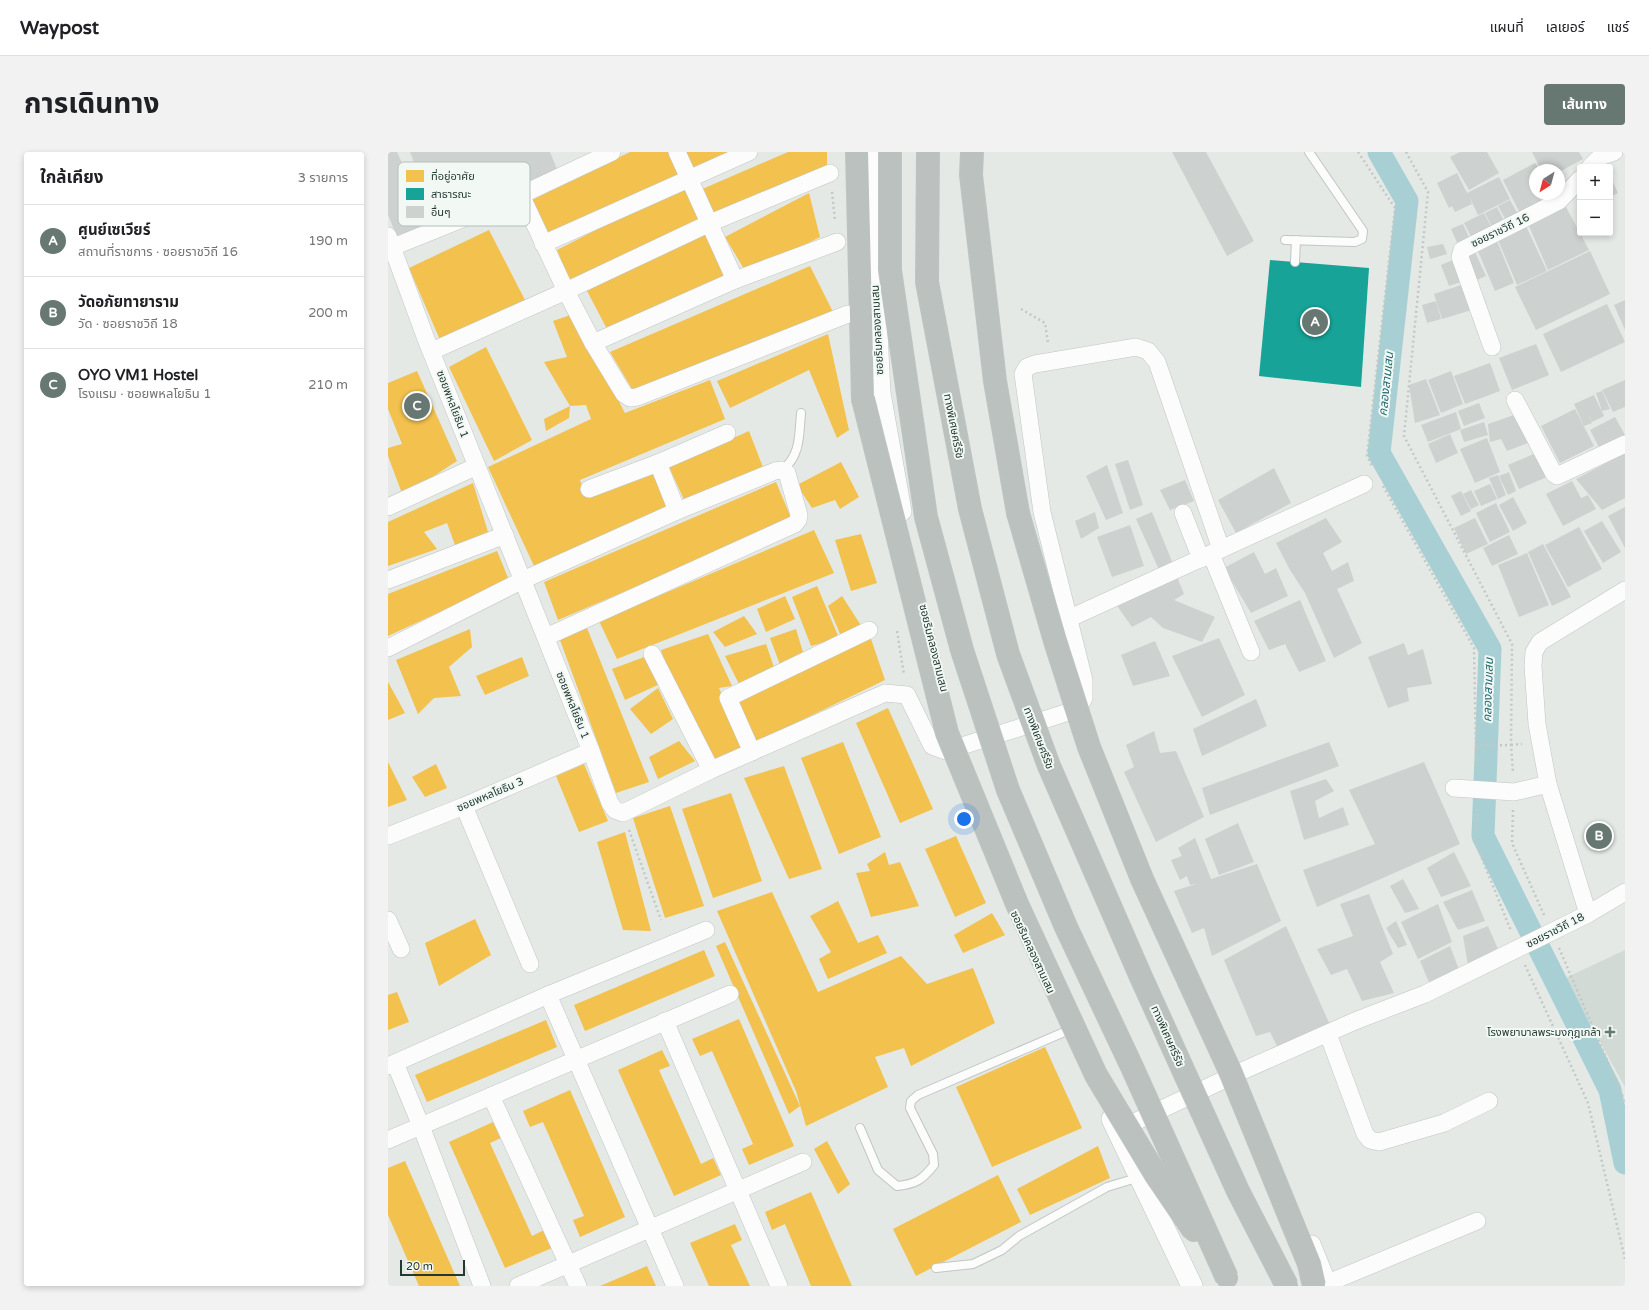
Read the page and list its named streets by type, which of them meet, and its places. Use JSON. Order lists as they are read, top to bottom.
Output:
{
  "streets": {
    "highway": ["ทางพิเศษศรีรัช"],
    "street": [
      "ซอยราชวิถี 16",
      "ซอยริมคลองสามเสน",
      "ซอยพหลโยธิน 1",
      "ซอยพหลโยธิน 3",
      "ซอยราชวิถี 18"
    ]
  },
  "crossings": [
    ["ซอยริมคลองสามเสน", "ซอยราชวิถี 18"],
    ["ซอยพหลโยธิน 1", "ซอยพหลโยธิน 3"]
  ],
  "water": ["คลองสามเสน"],
  "places": {
    "health": ["โรงพยาบาลพระมงกุฎเกล้า"]
  },
  "legend": ["ที่อยู่อาศัย", "สาธารณะ", "อื่นๆ"],
  "scale_bar": "20 m",
  "north": "bottom left",
  "page": {
    "header": "Waypost",
    "nav": ["แผนที่", "เลเยอร์", "แชร์"],
    "title": "การเดินทาง",
    "buttons": "เส้นทาง",
    "heading": ["ใกล้เคียง", "3 รายการ"],
    "map_buttons": ["+", "−"],
    "list": [
      {
        "mark": "A",
        "name": "ศูนย์เซเวียร์",
        "note": "สถานที่ราชการ · ซอยราชวิถี 16",
        "value": "190 m"
      },
      {
        "mark": "B",
        "name": "วัดอภัยทายาราม",
        "note": "วัด · ซอยราชวิถี 18",
        "value": "200 m"
      },
      {
        "mark": "C",
        "name": "OYO VM1 Hostel",
        "note": "โรงแรม · ซอยพหลโยธิน 1",
        "value": "210 m"
      }
    ],
    "pins": ["A", "C", "B"],
    "scale": "20 m"
  }
}
